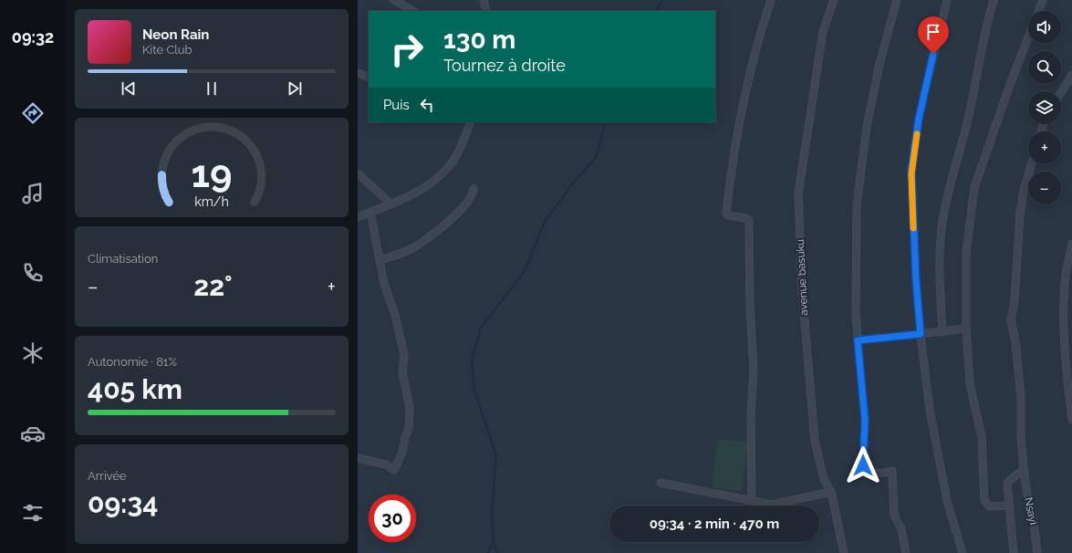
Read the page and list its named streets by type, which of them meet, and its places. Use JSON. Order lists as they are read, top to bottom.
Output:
{
  "streets": {
    "street": ["avenue basuku", "Nsayi"]
  },
  "page": {
    "tabs": "09:32",
    "map_buttons": ["+", "−"],
    "turn": ["130 m", "Tournez à droite"],
    "song": ["Neon Rain", "Kite Club"],
    "then": "Puis",
    "tile": [
      "Climatisation",
      ["Autonomie · 81%", "405 km"],
      ["Arrivée", "09:34"]
    ],
    "heat": ["−", "22°", "+"],
    "limit": "30",
    "trip": "09:34 · 2 min · 470 m",
    "gauge": ["19", "km/h"]
  }
}
